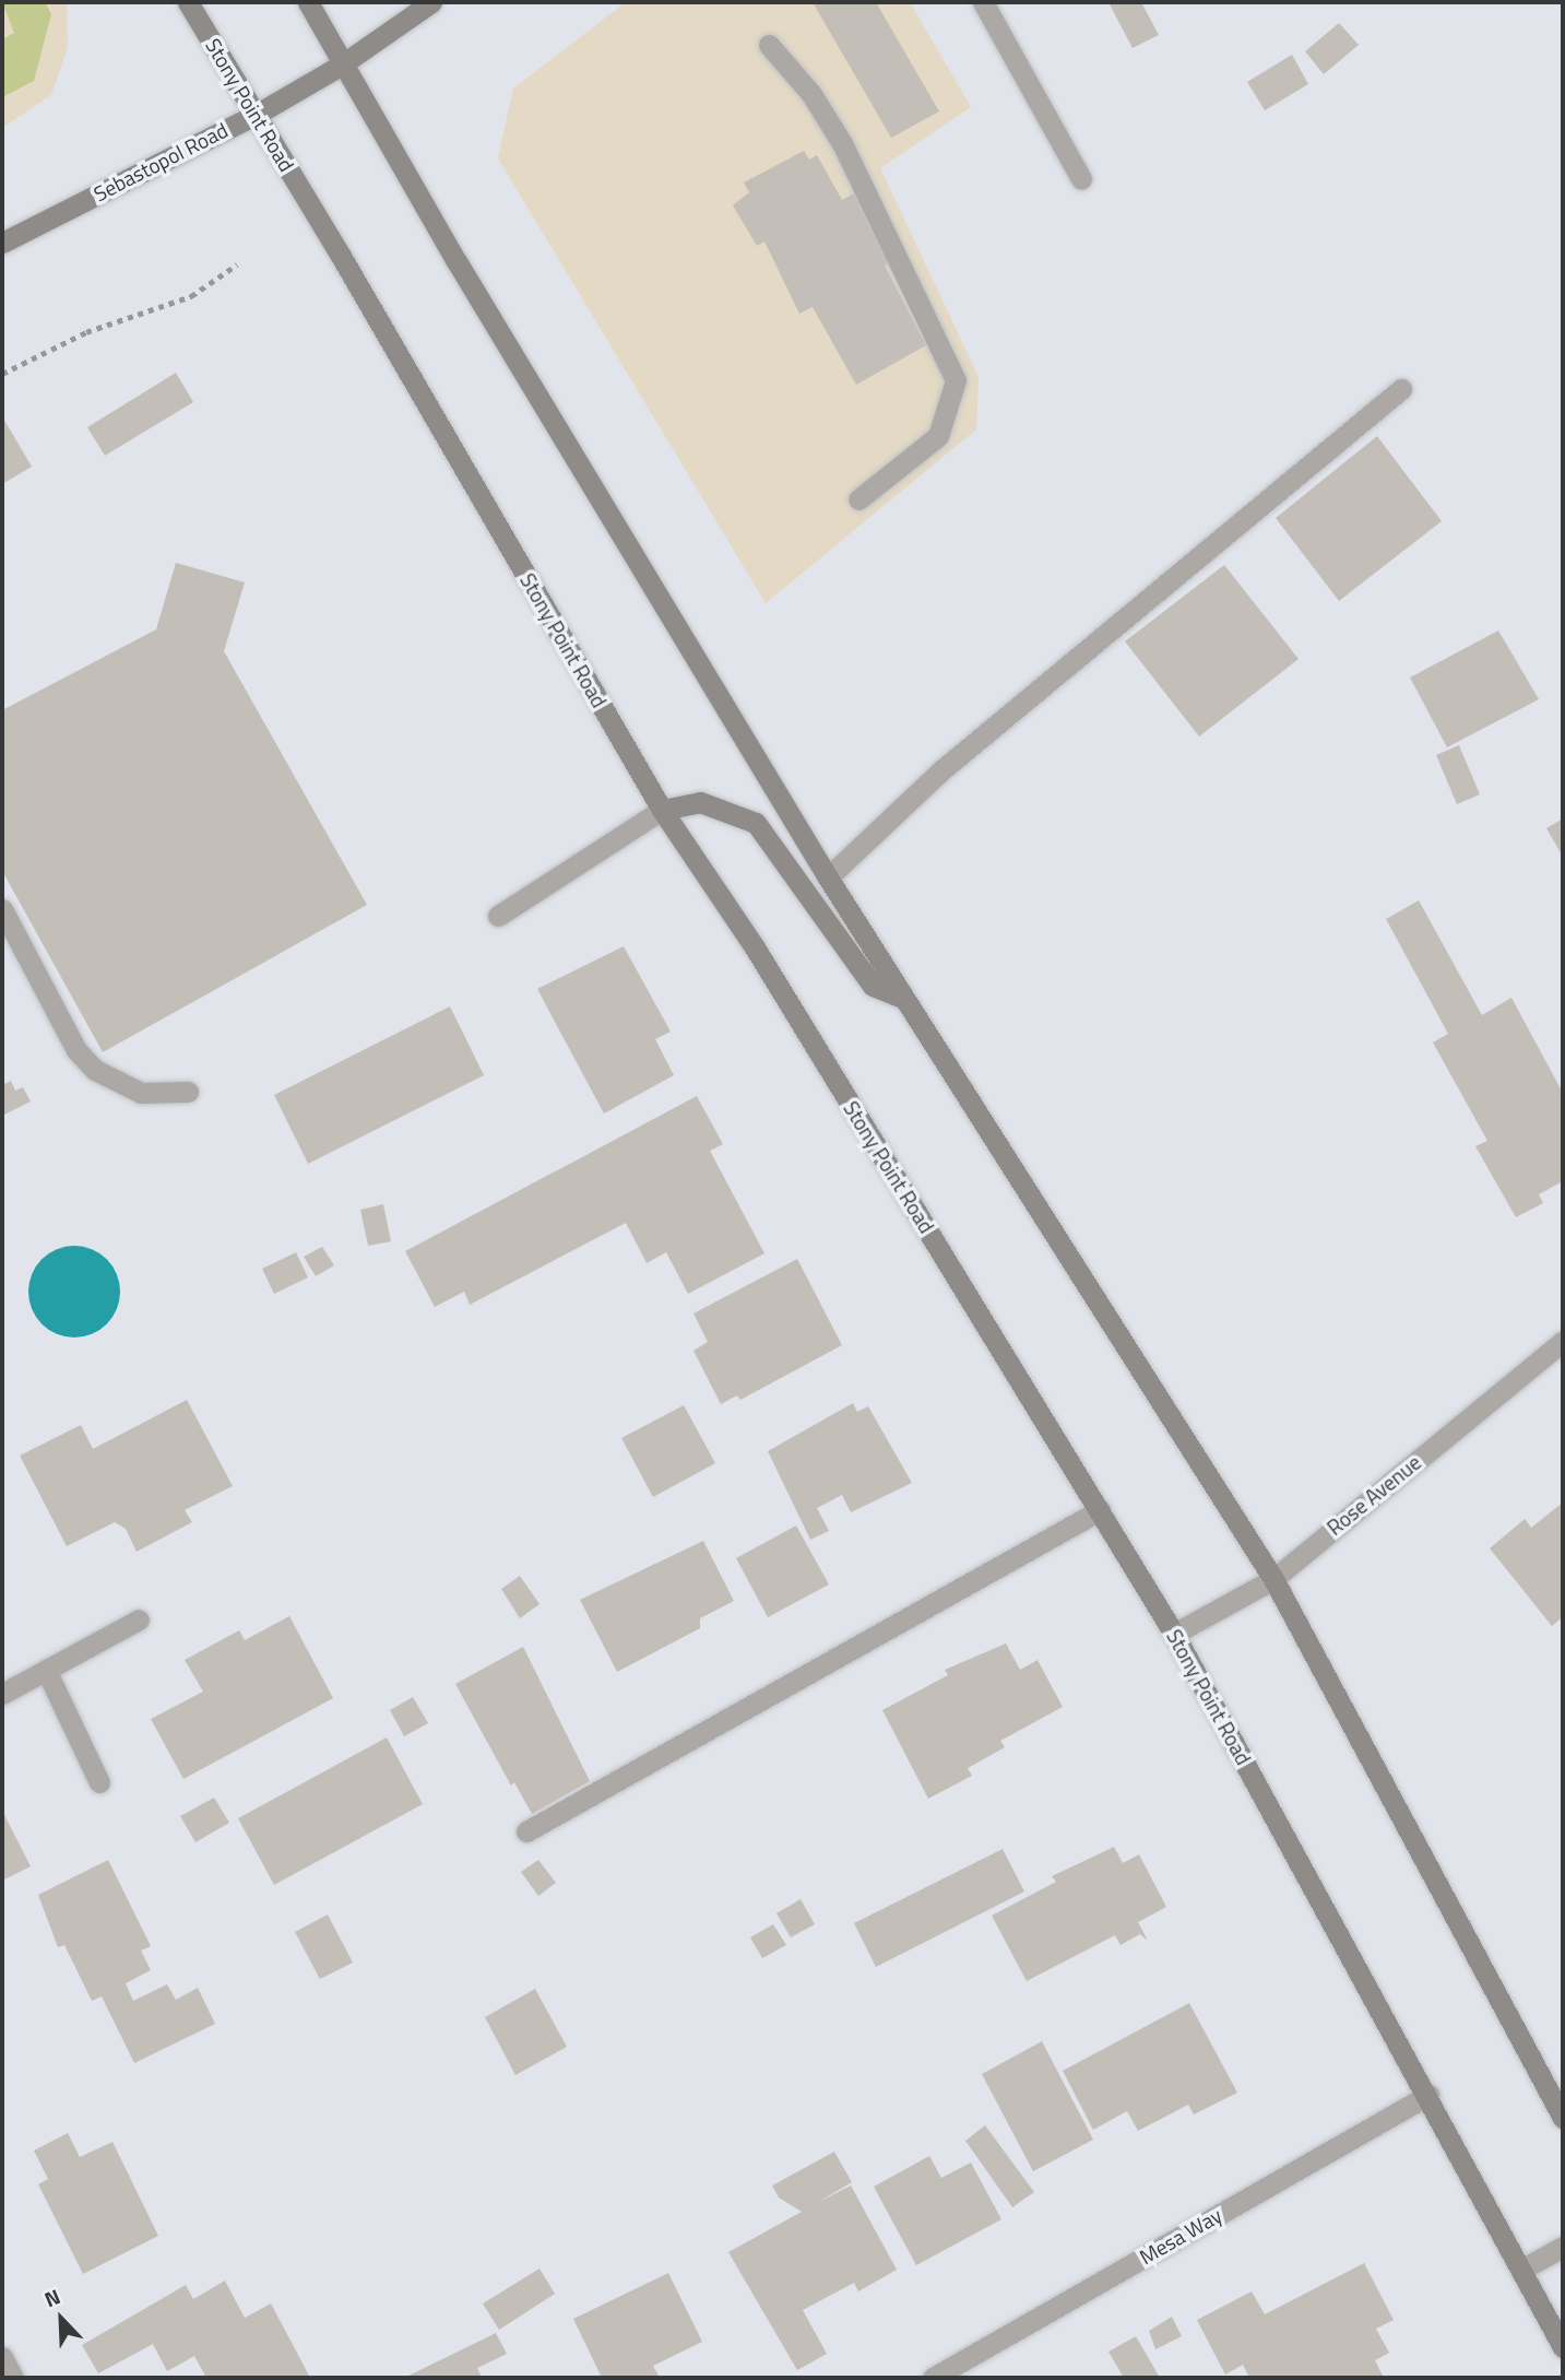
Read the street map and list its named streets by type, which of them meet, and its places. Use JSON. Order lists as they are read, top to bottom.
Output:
{
  "streets": {
    "main road": ["Stony Point Road", "Sebastopol Road"],
    "street": ["Rose Avenue", "Mesa Way"]
  },
  "crossings": [
    ["Stony Point Road", "Sebastopol Road"],
    ["Stony Point Road", "Rose Avenue"],
    ["Stony Point Road", "Mesa Way"]
  ],
  "north": "top left"
}
